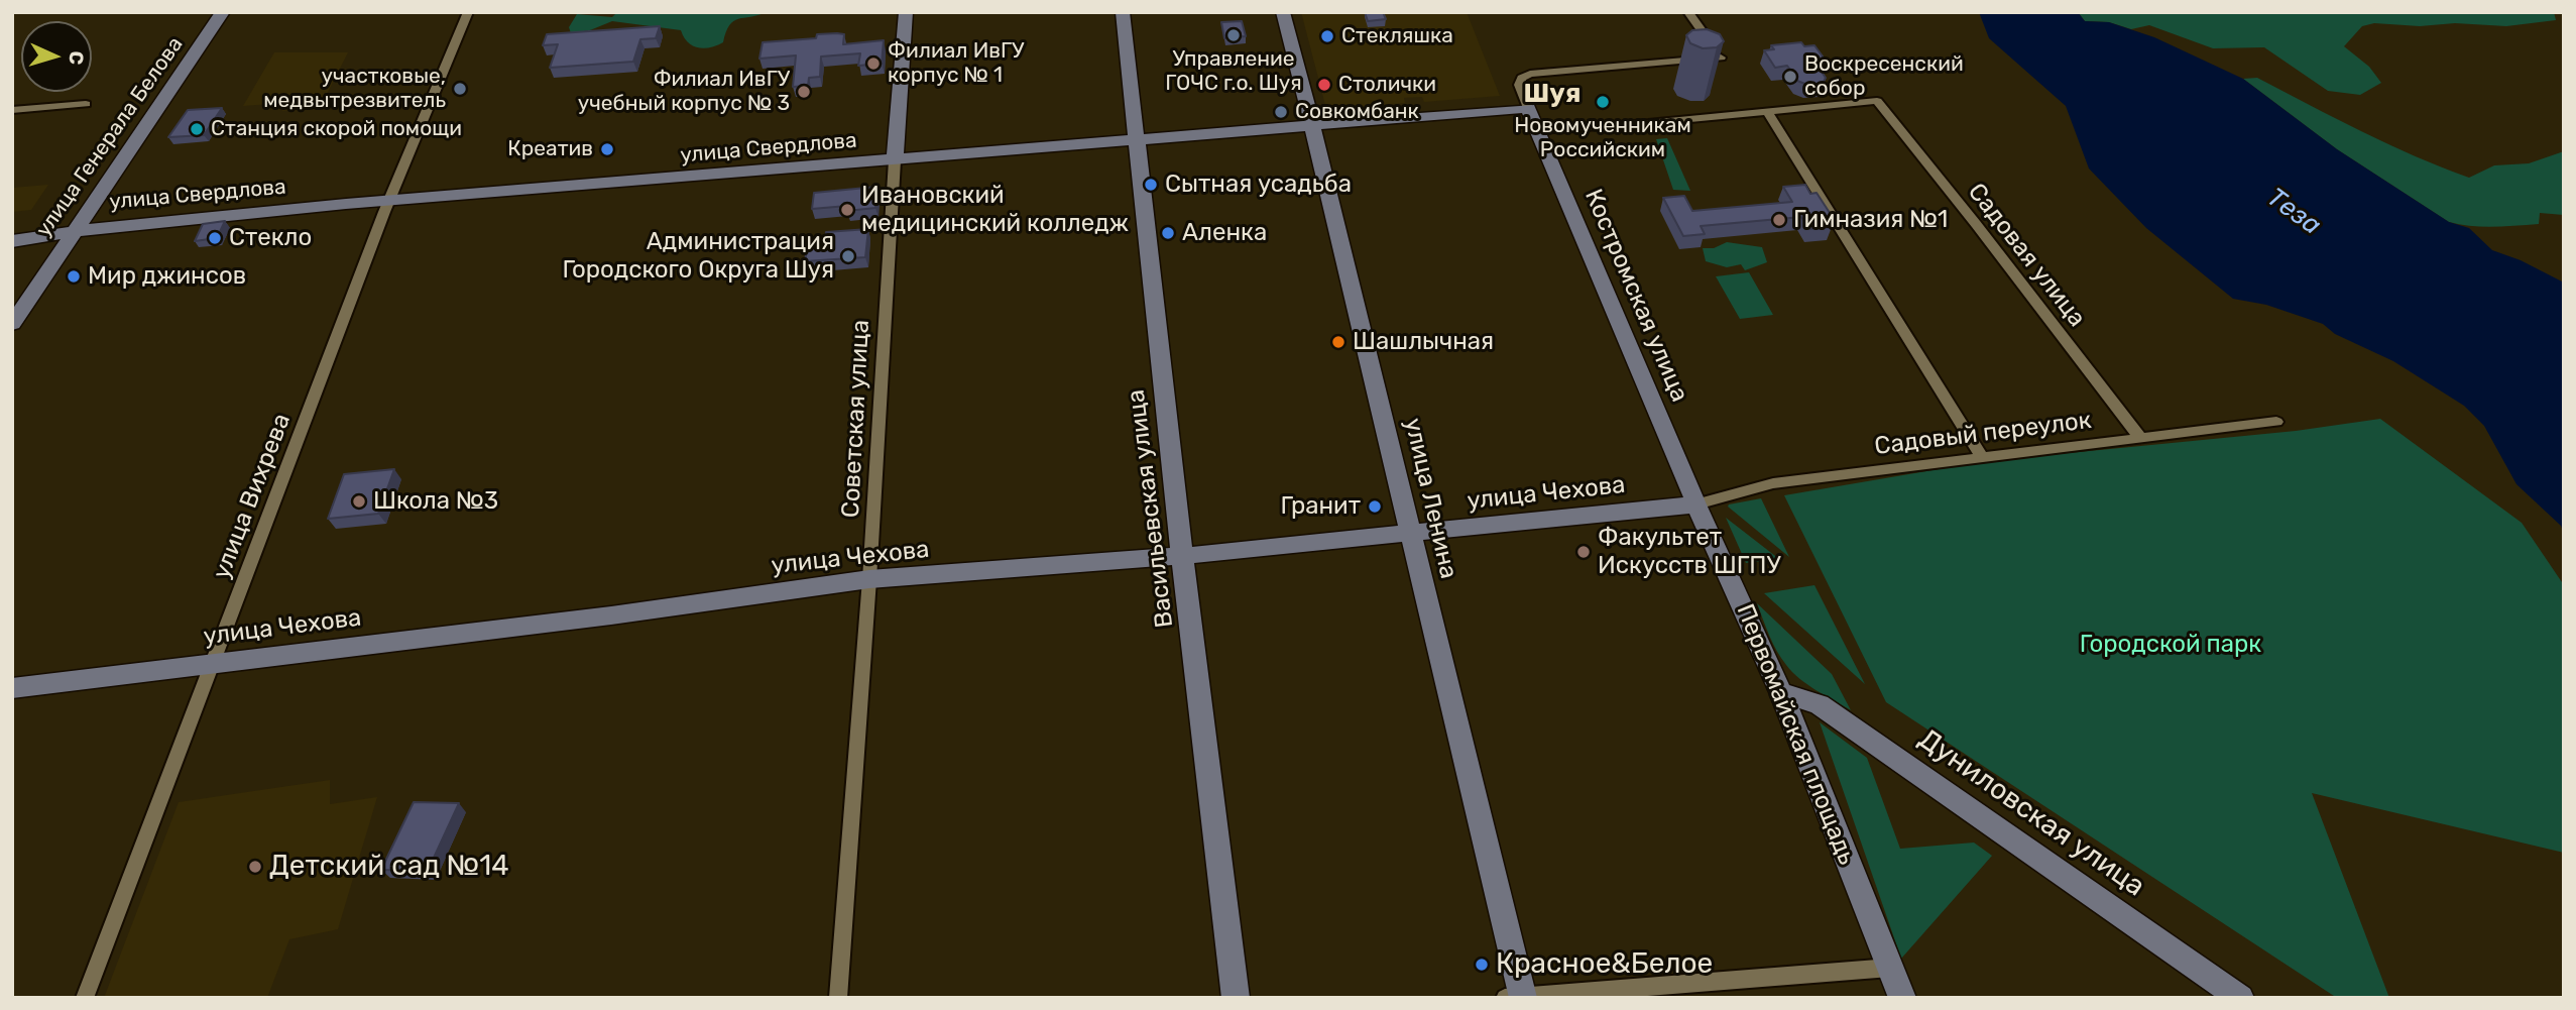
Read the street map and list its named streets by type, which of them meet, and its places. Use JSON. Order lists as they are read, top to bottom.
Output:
{
  "streets": {
    "main road": [
      "улица Генерала Белова",
      "улица Свердлова",
      "Костромская улица",
      "Советская улица",
      "улица Чехова",
      "улица Ленина",
      "Васильевская улица",
      "Первомайская площадь",
      "Дуниловская улица"
    ],
    "street": ["Садовая улица", "Садовый переулок", "улица Вихрева"]
  },
  "crossings": [
    ["улица Генерала Белова", "улица Свердлова"],
    ["улица Свердлова", "Костромская улица"],
    ["улица Свердлова", "Советская улица"],
    ["улица Свердлова", "улица Вихрева"],
    ["улица Свердлова", "улица Ленина"],
    ["улица Свердлова", "Васильевская улица"],
    ["Садовая улица", "Садовый переулок"],
    ["Костромская улица", "Садовый переулок"],
    ["Костромская улица", "улица Чехова"],
    ["Костромская улица", "Первомайская площадь"],
    ["Советская улица", "улица Чехова"],
    ["Садовый переулок", "улица Чехова"],
    ["Садовый переулок", "Первомайская площадь"],
    ["улица Чехова", "улица Вихрева"],
    ["улица Чехова", "улица Ленина"],
    ["улица Чехова", "Васильевская улица"],
    ["улица Чехова", "Первомайская площадь"],
    ["Первомайская площадь", "Дуниловская улица"]
  ],
  "districts": ["Шуя"],
  "water": ["Теза"],
  "parks": ["Городской парк"],
  "places": [
    "Управление ГОЧС г.о. Шуя",
    "Стекляшка",
    "Филиал ИвГУ корпус № 1",
    "Воскресенский собор",
    "Столички",
    "участковые, медвытрезвитель",
    "Филиал ИвГУ учебный корпус № 3",
    "Новомученникам Российским",
    "Совкомбанк",
    "Станция скорой помощи",
    "Креатив",
    "Сытная усадьба",
    "Ивановский медицинский колледж",
    "Гимназия №1",
    "Аленка",
    "Стекло",
    "Администрация Городского Округа Шуя",
    "Мир джинсов",
    "Шашлычная",
    "Школа №3",
    "Гранит",
    "Факультет Искусств ШГПУ",
    "Детский сад №14",
    "Красное&Белое"
  ],
  "north": "right"
}
